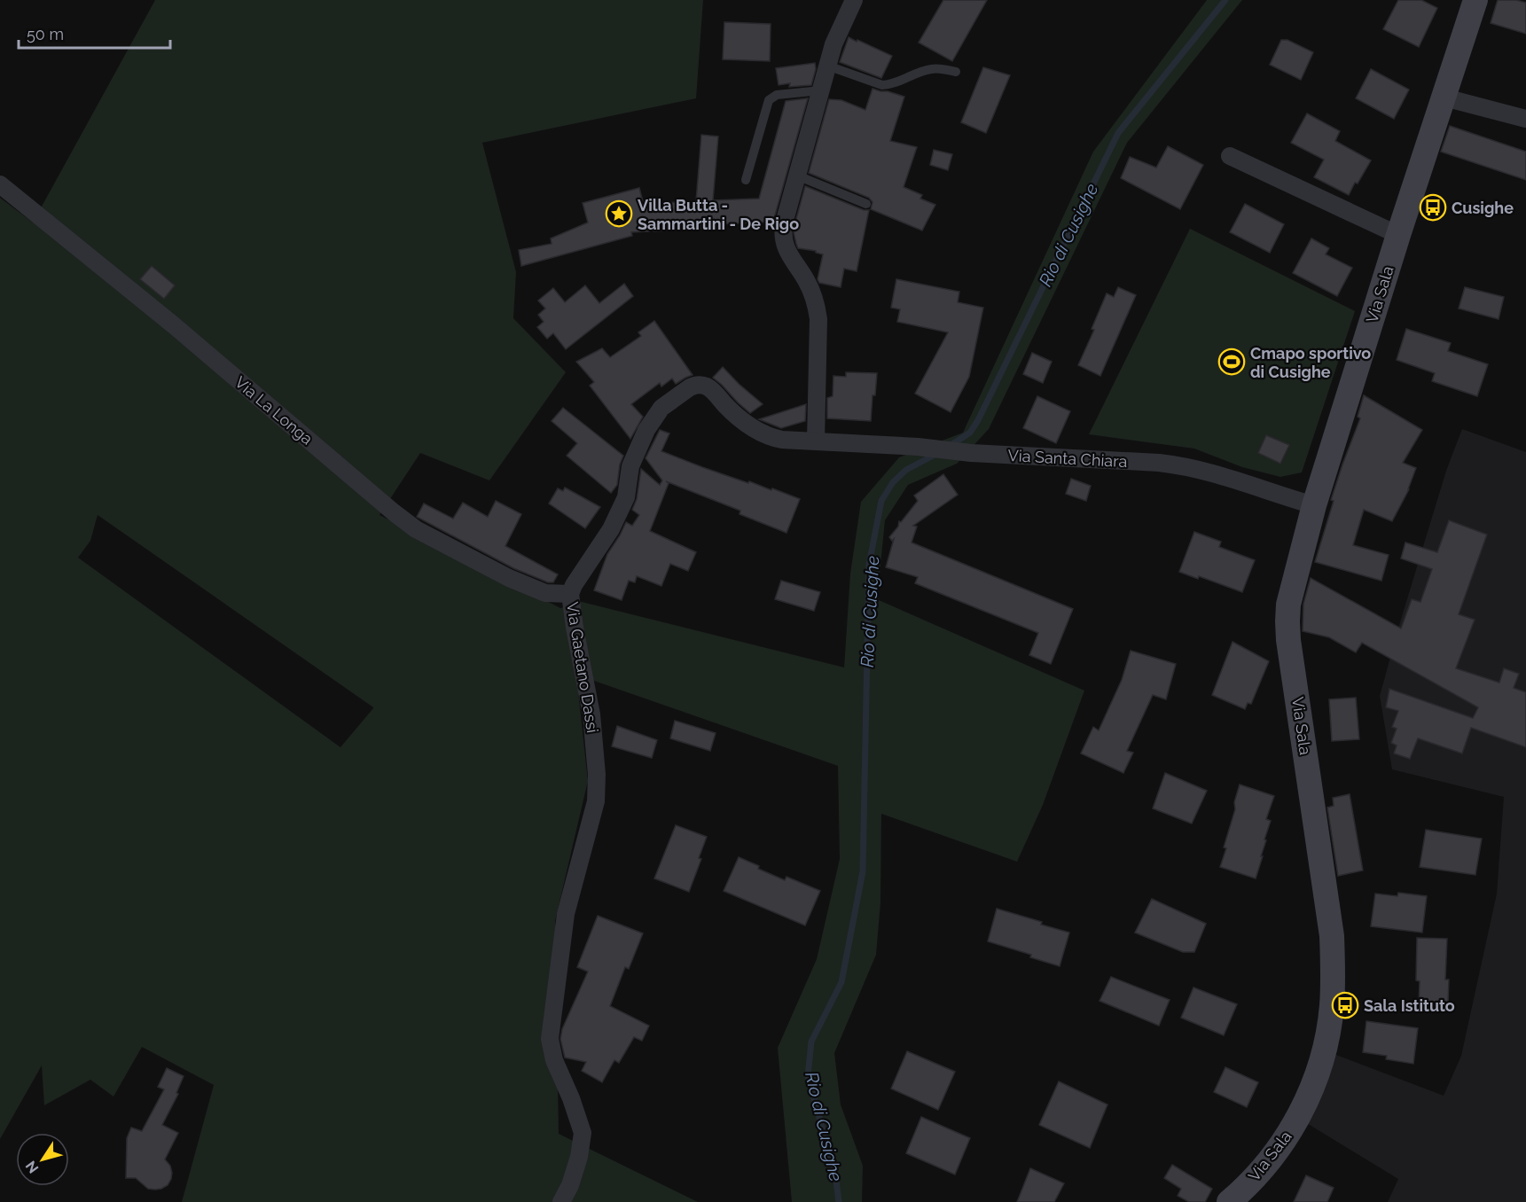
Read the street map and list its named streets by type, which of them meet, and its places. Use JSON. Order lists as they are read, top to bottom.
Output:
{
  "streets": {
    "street": [
      "Via Sala",
      "Via La Longa",
      "Via Santa Chiara",
      "Via Gaetano Dassi"
    ]
  },
  "crossings": [
    ["Via Sala", "Via Santa Chiara"],
    ["Via La Longa", "Via Gaetano Dassi"],
    ["Via Santa Chiara", "Via Gaetano Dassi"]
  ],
  "water": ["Rio di Cusighe"],
  "places": {
    "bus stop": ["Cusighe", "Sala Istituto"],
    "place": ["Villa Butta - Sammartini - De Rigo"],
    "sports": ["Cmapo sportivo di Cusighe"]
  },
  "scale_bar": "50 m",
  "north": "bottom left"
}
